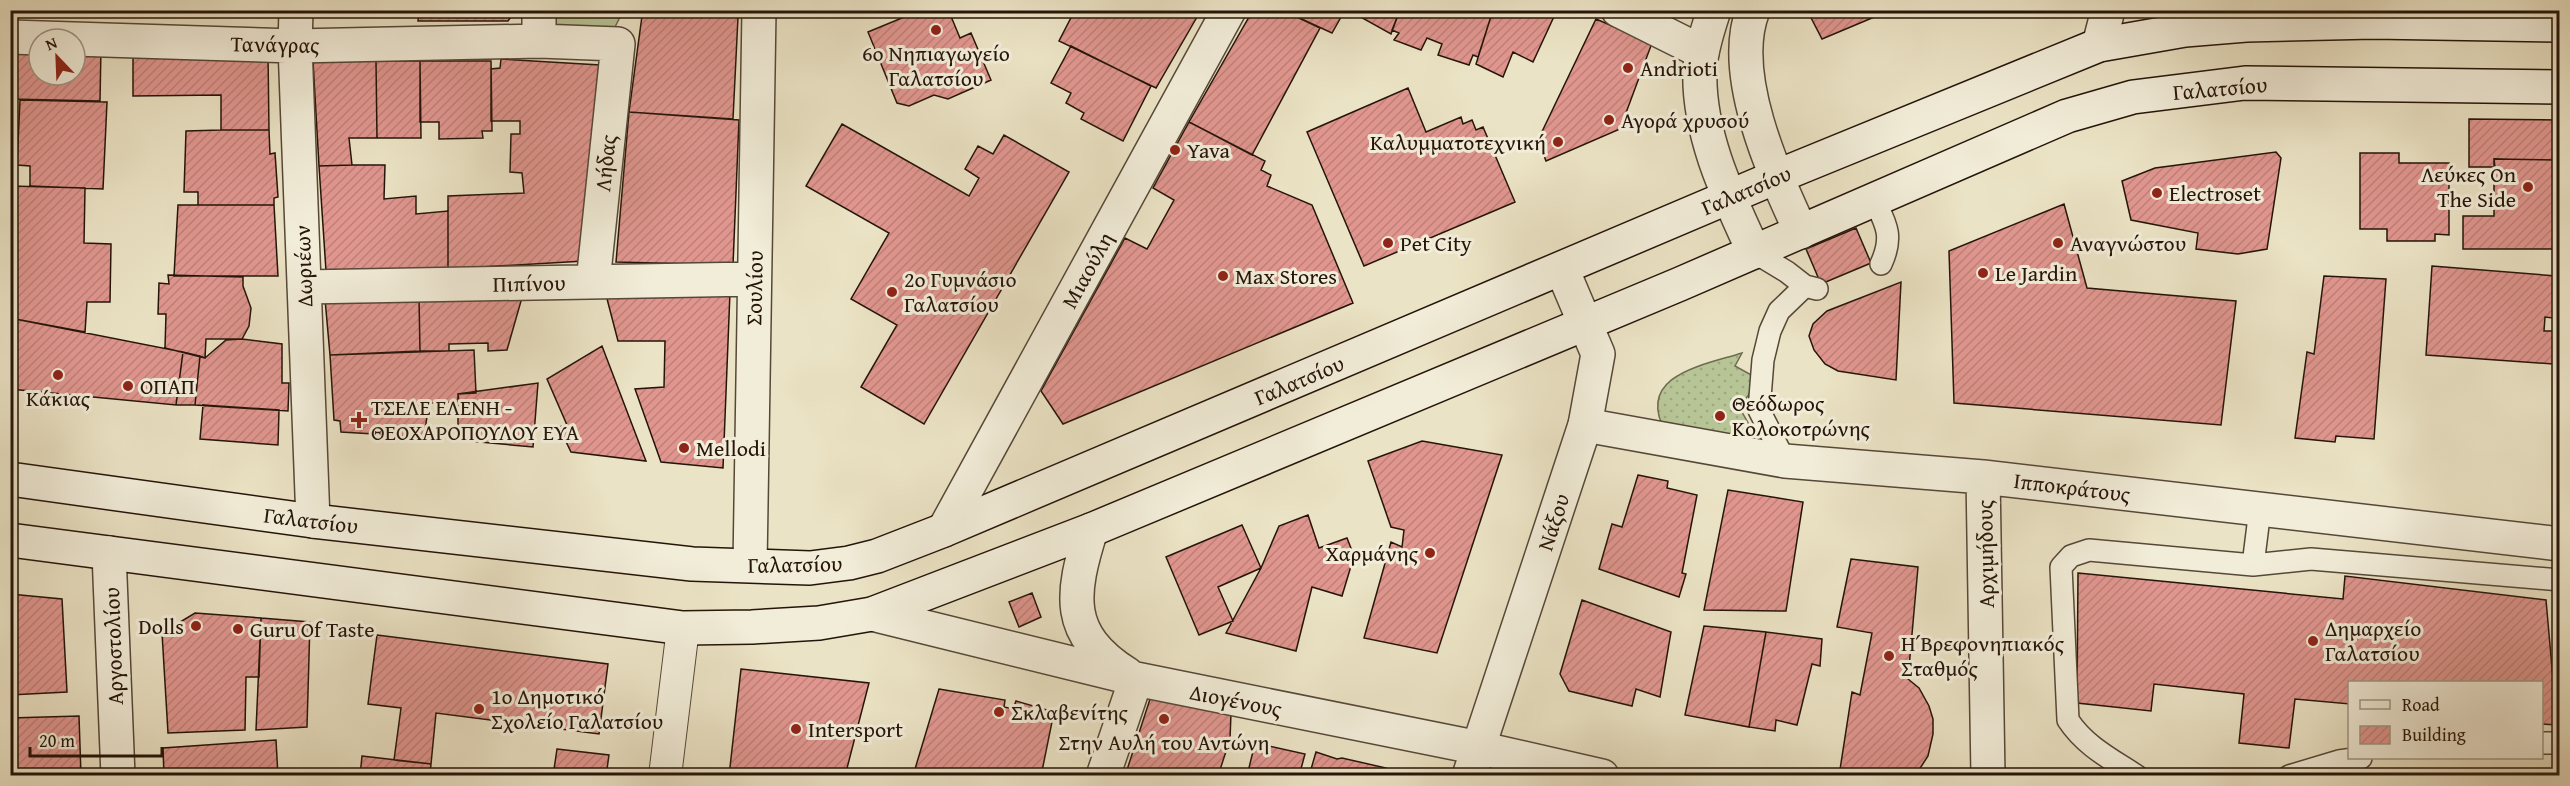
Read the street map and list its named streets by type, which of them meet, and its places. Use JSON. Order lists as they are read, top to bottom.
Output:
{
  "streets": {
    "street": [
      "Τανάγρας",
      "Γαλατσίου",
      "Λήδας",
      "Δωριέων",
      "Μιαούλη",
      "Πιπίνου",
      "Σουλίου",
      "Ιπποκράτους",
      "Νάξου",
      "Αρχιμήδους",
      "Αργοστολίου",
      "Διογένους"
    ]
  },
  "crossings": [
    ["Τανάγρας", "Λήδας"],
    ["Τανάγρας", "Δωριέων"],
    ["Γαλατσίου", "Δωριέων"],
    ["Γαλατσίου", "Μιαούλη"],
    ["Γαλατσίου", "Σουλίου"],
    ["Γαλατσίου", "Νάξου"],
    ["Γαλατσίου", "Αργοστολίου"],
    ["Γαλατσίου", "Διογένους"],
    ["Λήδας", "Πιπίνου"],
    ["Δωριέων", "Πιπίνου"],
    ["Πιπίνου", "Σουλίου"],
    ["Ιπποκράτους", "Νάξου"],
    ["Ιπποκράτους", "Αρχιμήδους"],
    ["Νάξου", "Διογένους"]
  ],
  "places": {
    "other": [
      "6ο Νηπιαγωγείο Γαλατσίου",
      "Andrioti",
      "Αγορά χρυσού",
      "Καλυμματοτεχνική",
      "Yava",
      "Λεύκες On The Side",
      "Electroset",
      "Pet City",
      "Αναγνώστου",
      "Le Jardin",
      "Max Stores",
      "2ο Γυμνάσιο Γαλατσίου",
      "Κάκιας",
      "ΟΠΑΠ",
      "Θεόδωρος Κολοκοτρώνης",
      "Mellodi",
      "Χαρμάνης",
      "Dolls",
      "Guru Of Taste",
      "Δημαρχείο Γαλατσίου",
      "Η΄ Βρεφονηπιακός Σταθμός",
      "1ο Δημοτικό Σχολείο Γαλατσίου",
      "Σκλαβενίτης",
      "Στην Αυλή του Αντώνη",
      "Intersport"
    ],
    "health": ["ΤΣΕΛΕ ΕΛΕΝΗ - ΘΕΟΧΑΡΟΠΟΥΛΟΥ ΕΥΑ"]
  },
  "legend": ["Road", "Building"],
  "scale_bar": "20 m",
  "north": "top left"
}
